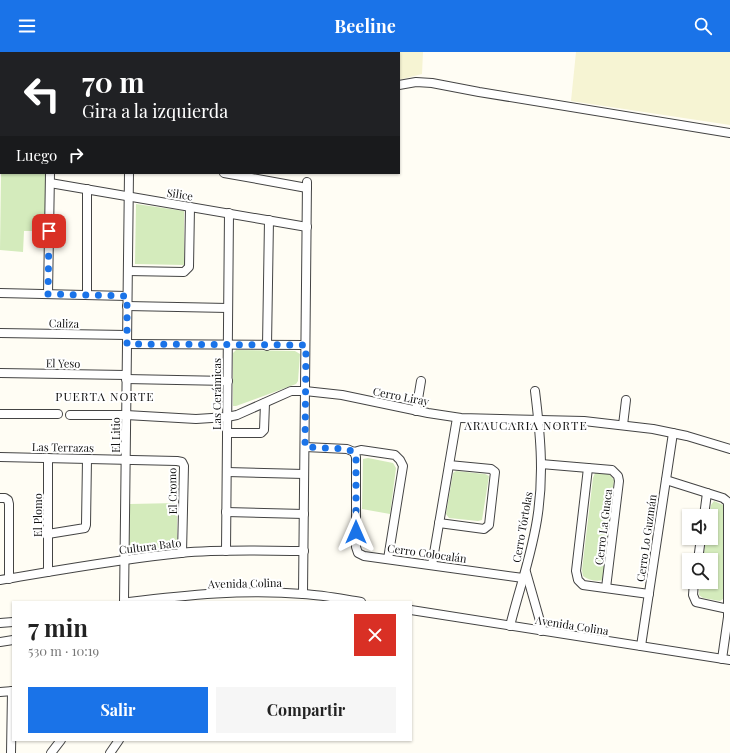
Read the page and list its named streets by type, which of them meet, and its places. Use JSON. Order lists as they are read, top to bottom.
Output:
{
  "streets": {
    "street": [
      "Silice",
      "Caliza",
      "El Yeso",
      "Las Cerámicas",
      "Cerro Liray",
      "El Litio",
      "Las Terrazas",
      "El Cromo",
      "El Plomo",
      "Cerro Tórtolas",
      "Cerro La Guaca",
      "Cerro Lo Guzmán",
      "Cultura Bato",
      "Cerro Colocalán",
      "Avenida Colina"
    ]
  },
  "crossings": [
    ["Silice", "Las Cerámicas"],
    ["Silice", "El Litio"],
    ["Caliza", "Las Cerámicas"],
    ["Caliza", "El Litio"],
    ["El Yeso", "Las Cerámicas"],
    ["El Yeso", "El Litio"],
    ["Las Cerámicas", "Cerro Liray"],
    ["Las Cerámicas", "Cultura Bato"],
    ["Cerro Liray", "El Litio"],
    ["Cerro Liray", "Cerro Tórtolas"],
    ["Cerro Liray", "Cerro Lo Guzmán"],
    ["El Litio", "Las Terrazas"],
    ["El Litio", "El Cromo"],
    ["El Litio", "Cultura Bato"],
    ["Las Terrazas", "El Cromo"],
    ["Las Terrazas", "El Plomo"],
    ["El Cromo", "Cultura Bato"],
    ["El Plomo", "Cultura Bato"],
    ["Cerro Tórtolas", "Cerro La Guaca"],
    ["Cerro Tórtolas", "Cerro Colocalán"],
    ["Cerro Tórtolas", "Avenida Colina"],
    ["Cerro La Guaca", "Cerro Lo Guzmán"],
    ["Cerro Lo Guzmán", "Avenida Colina"]
  ],
  "districts": ["PUERTA NORTE", "ARAUCARIA NORTE"],
  "page": {
    "header": "Beeline",
    "turn": ["70 m", "Gira a la izquierda"],
    "then": "Luego",
    "heading": ["7 min", "530 m · 10:19"],
    "buttons": ["Salir", "Compartir"]
  }
}
